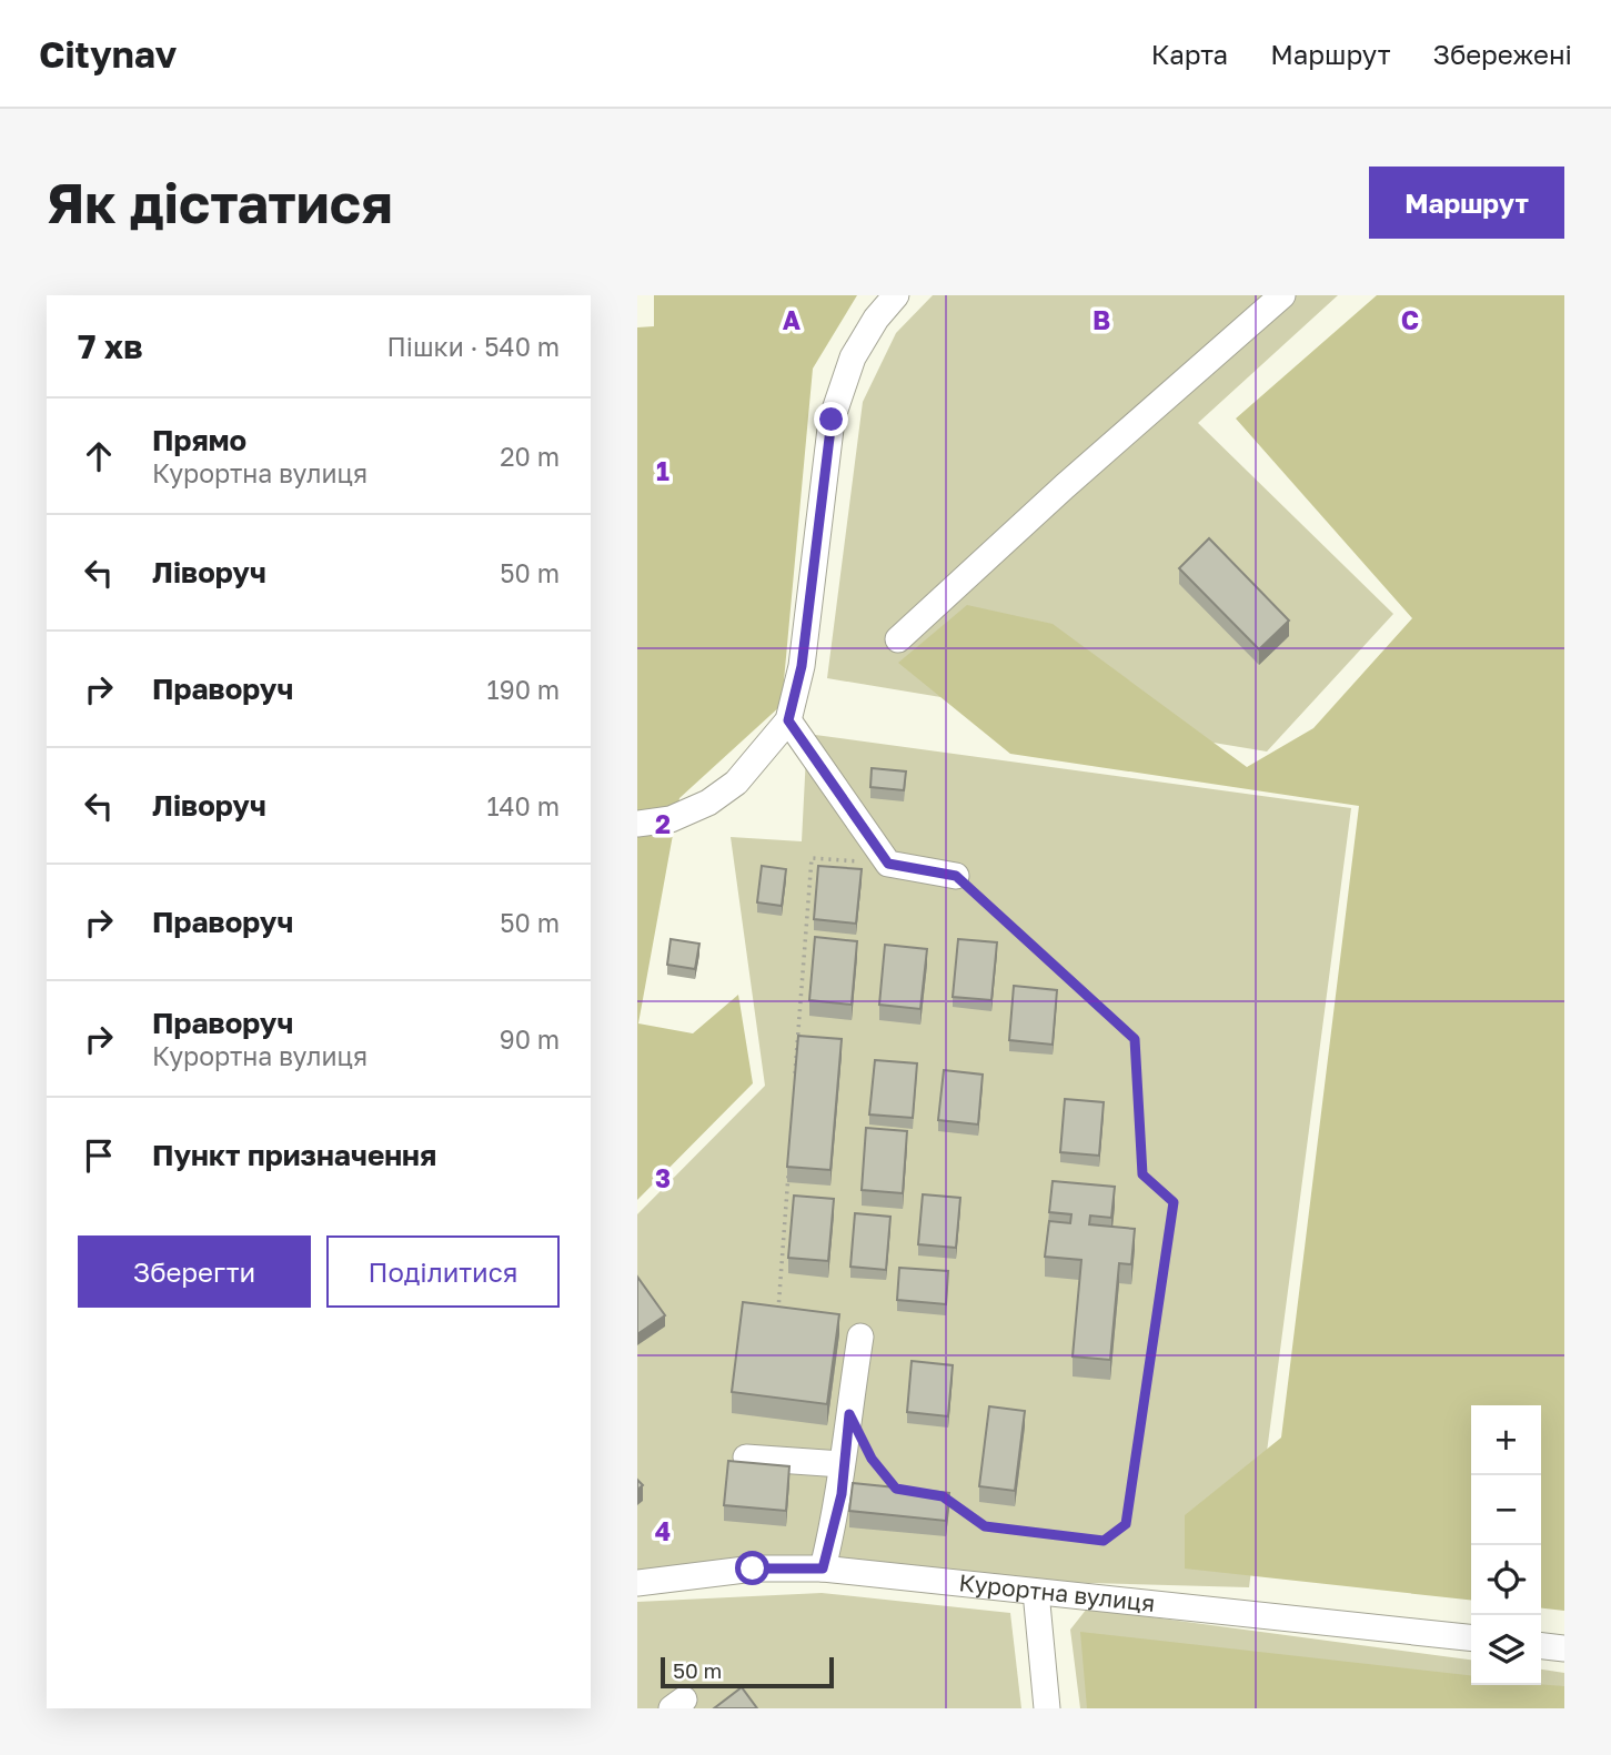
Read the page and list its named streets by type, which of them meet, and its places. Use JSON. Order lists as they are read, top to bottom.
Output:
{
  "streets": {
    "street": ["Курортна вулиця"]
  },
  "scale_bar": "50 m",
  "page": {
    "header": "Citynav",
    "nav": ["Карта", "Маршрут", "Збережені"],
    "buttons": [
      "Маршрут",
      ["Зберегти", "Поділитися"]
    ],
    "title": "Як дістатися",
    "heading": ["7 хв", "Пішки · 540 m"],
    "list": [
      ["Прямо", "Курортна вулиця", "20 m"],
      ["Ліворуч", "50 m"],
      ["Праворуч", "190 m"],
      ["Ліворуч", "140 m"],
      ["Праворуч", "50 m"],
      ["Праворуч", "Курортна вулиця", "90 m"],
      "Пункт призначення"
    ],
    "map_buttons": ["+", "−"],
    "scale": "50 m"
  },
  "grid": {
    "columns": ["A", "B", "C"],
    "rows": [
      "1",
      "2",
      "3",
      "4"
    ]
  }
}
